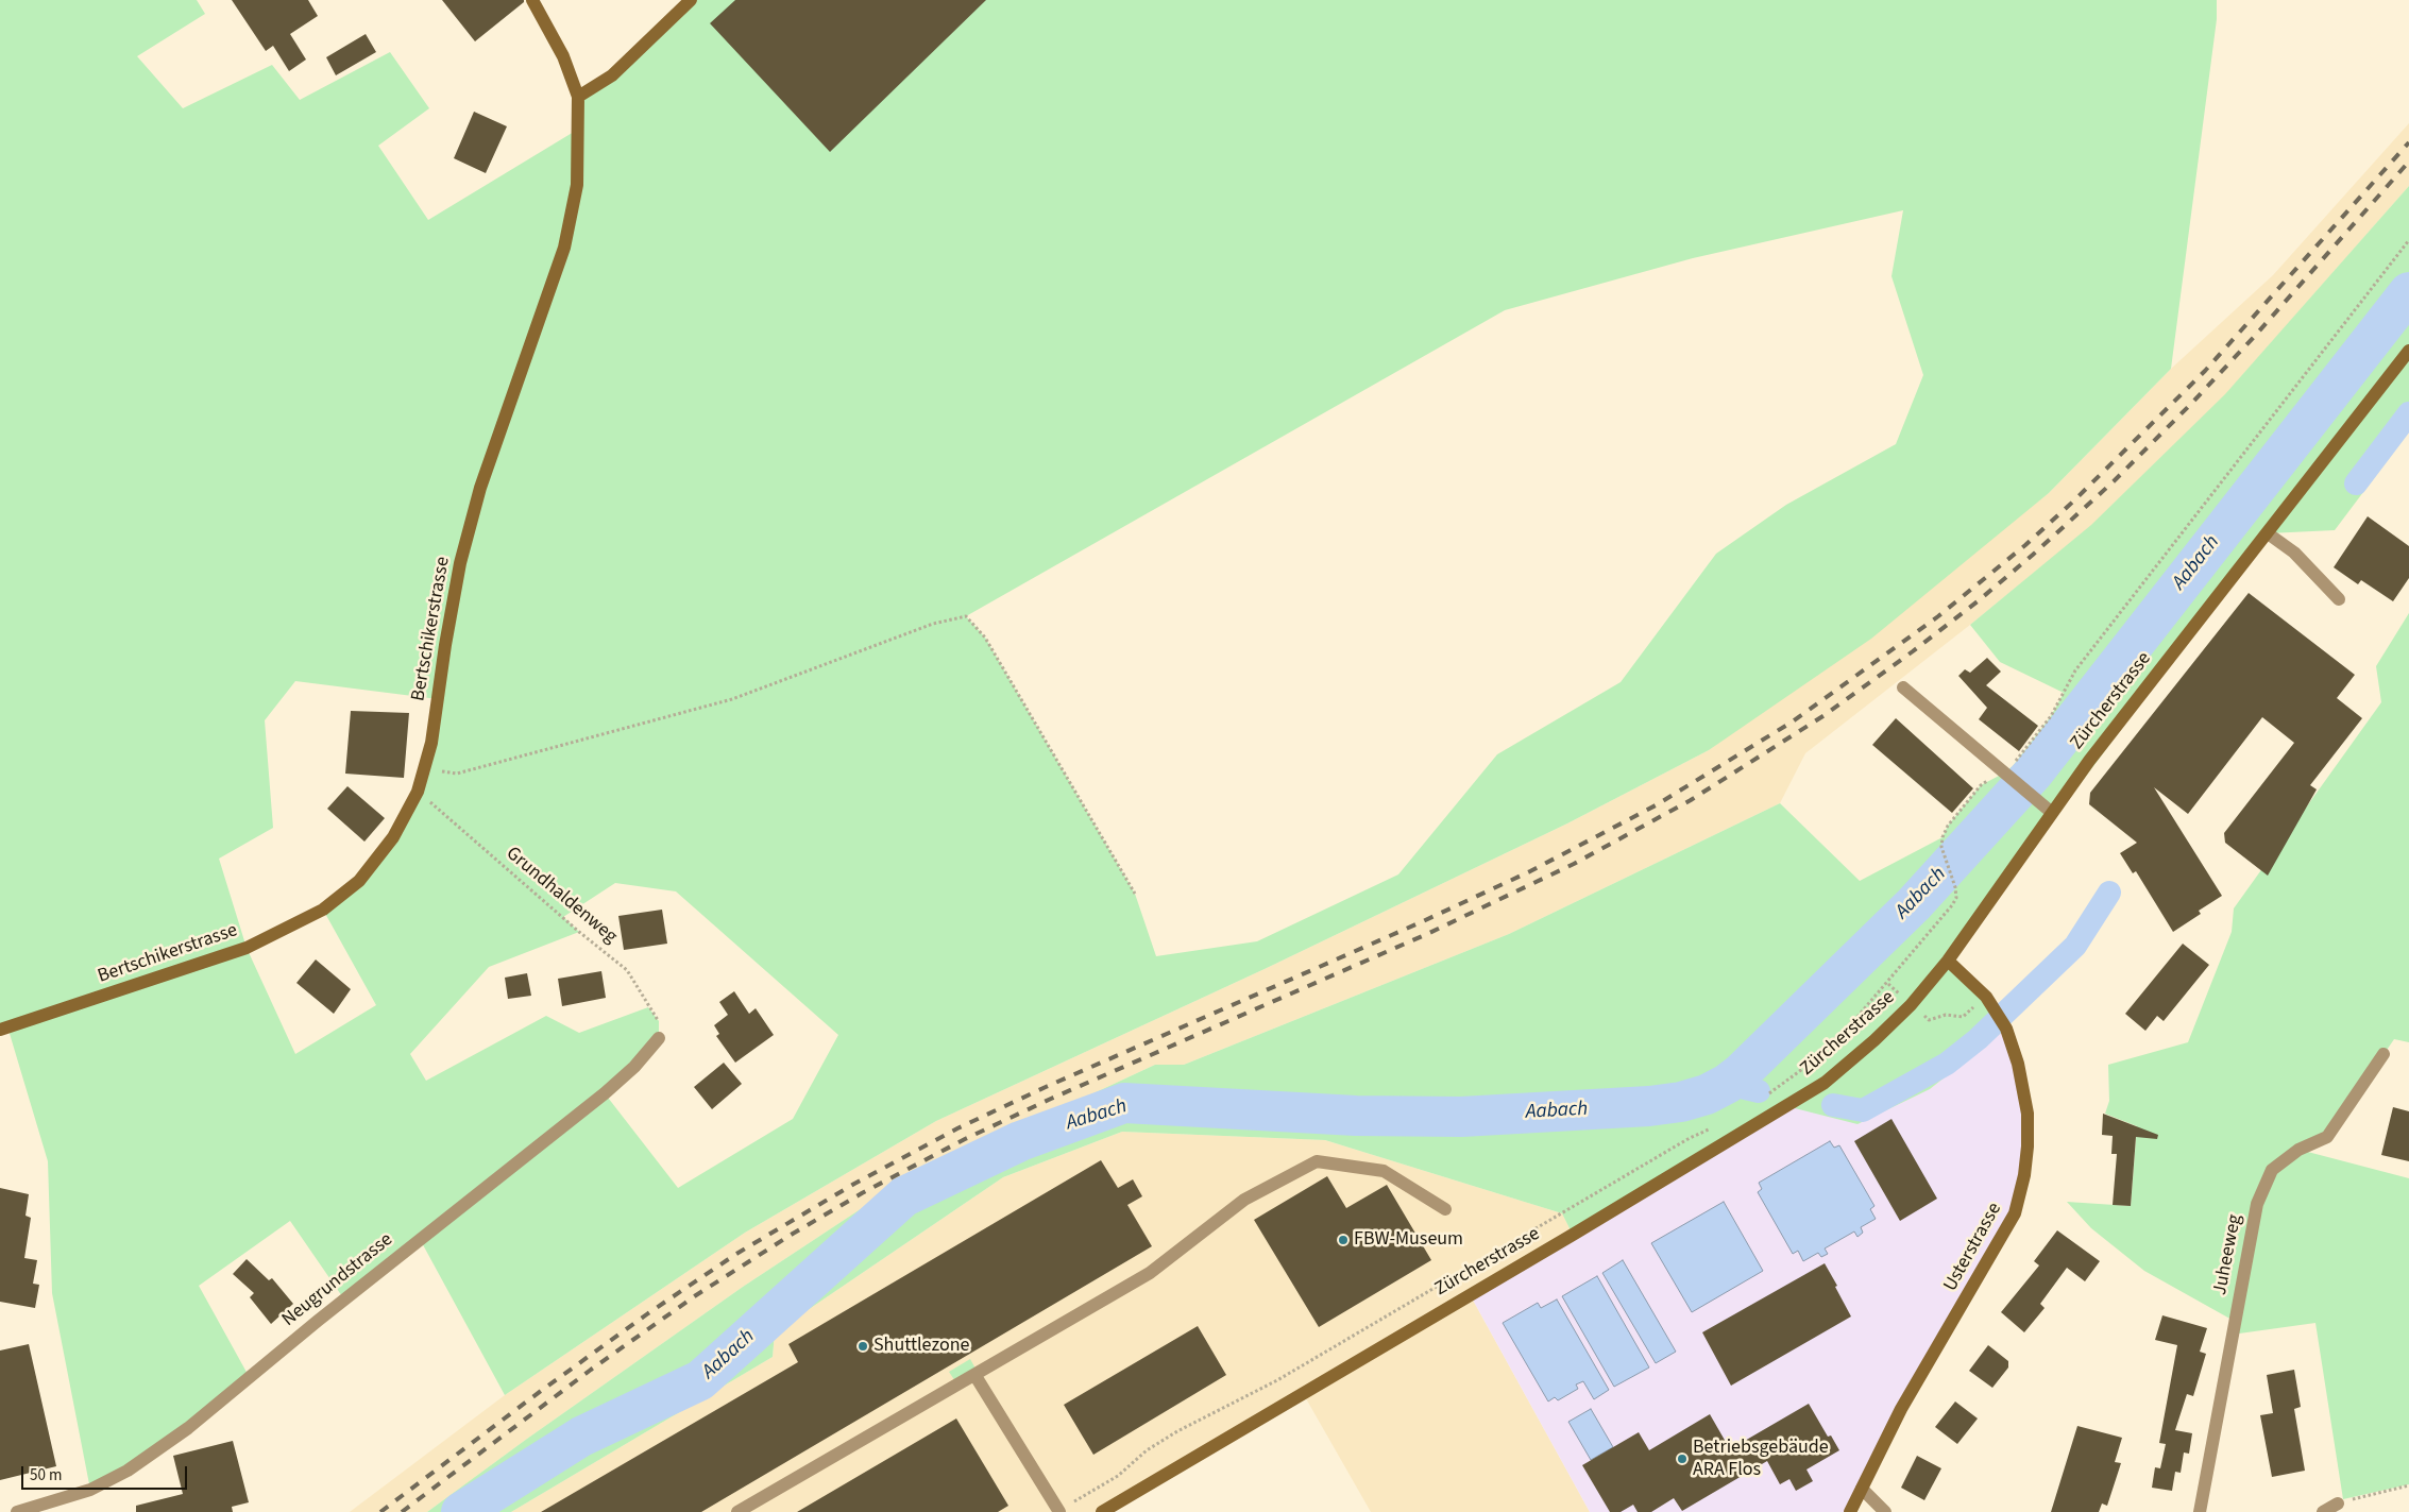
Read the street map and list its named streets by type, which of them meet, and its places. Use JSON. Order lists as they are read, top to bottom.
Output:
{
  "streets": {
    "main road": ["Bertschikerstrasse", "Zürcherstrasse", "Usterstrasse"],
    "street": ["Juheeweg", "Neugrundstrasse"],
    "path": ["Grundhaldenweg"]
  },
  "crossings": [
    ["Bertschikerstrasse", "Grundhaldenweg"],
    ["Zürcherstrasse", "Usterstrasse"],
    ["Grundhaldenweg", "Neugrundstrasse"]
  ],
  "water": ["Aabach"],
  "places": ["FBW-Museum", "Shuttlezone", "Betriebsgebäude ARA Flos"],
  "scale_bar": "50 m"
}
